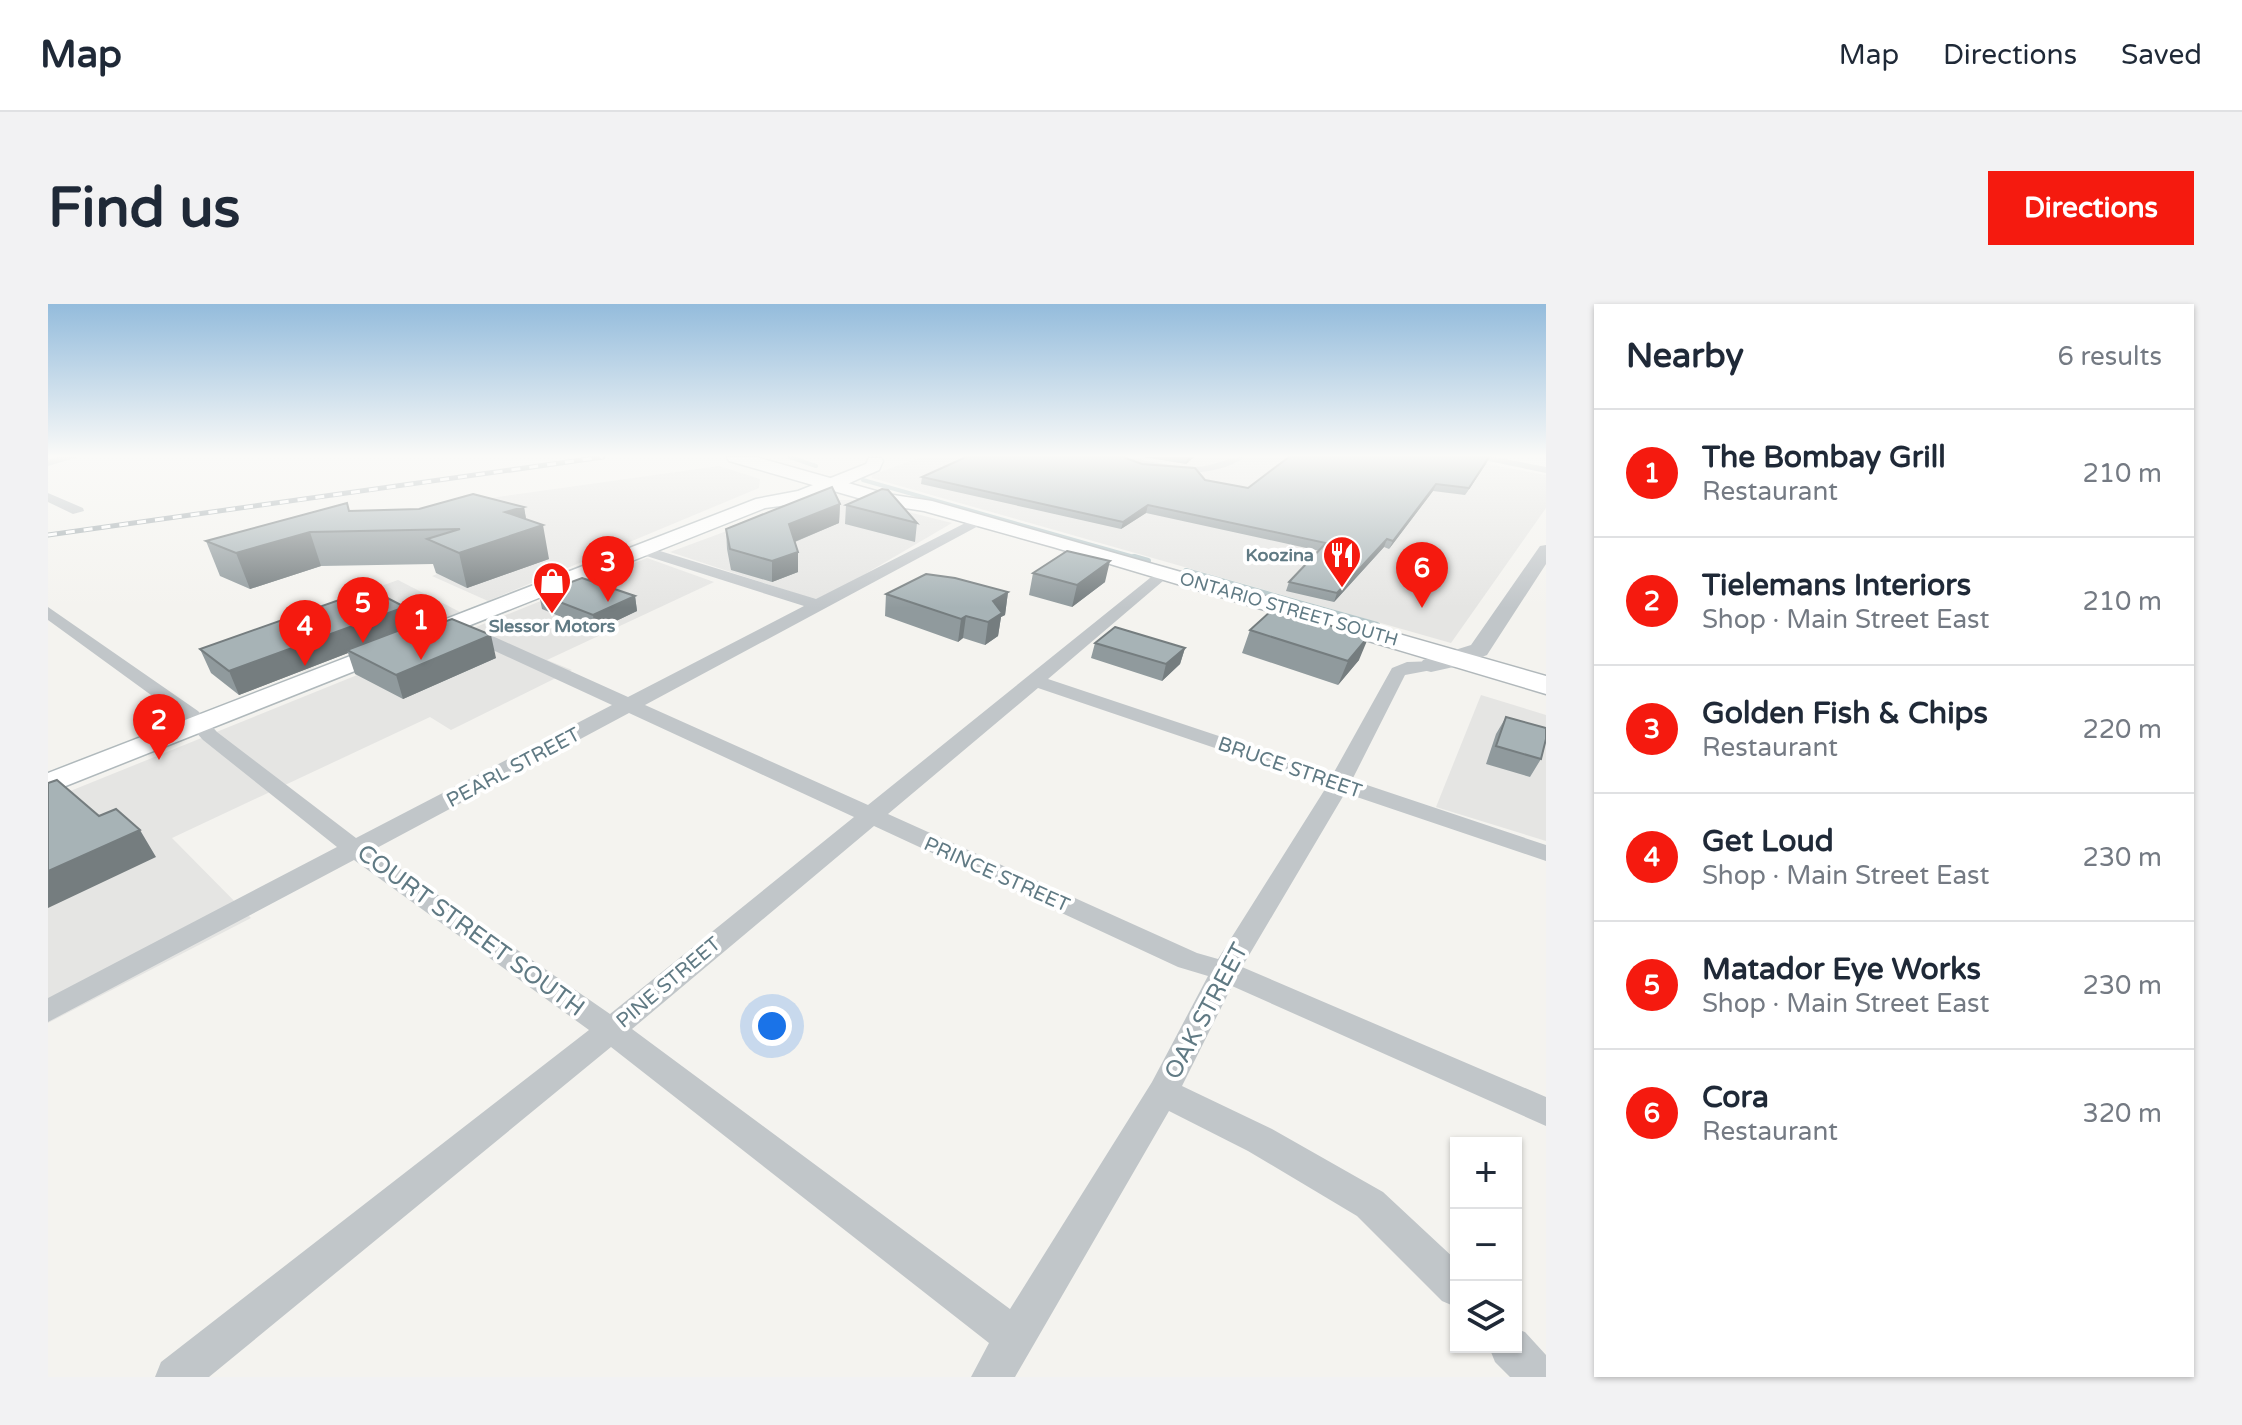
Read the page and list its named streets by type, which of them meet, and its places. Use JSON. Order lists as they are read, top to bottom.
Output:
{
  "streets": {
    "main road": ["ONTARIO STREET SOUTH"],
    "street": [
      "PEARL STREET",
      "BRUCE STREET",
      "PRINCE STREET",
      "COURT STREET SOUTH",
      "PINE STREET",
      "OAK STREET"
    ]
  },
  "crossings": [
    ["ONTARIO STREET SOUTH", "PEARL STREET"],
    ["ONTARIO STREET SOUTH", "PINE STREET"],
    ["ONTARIO STREET SOUTH", "OAK STREET"],
    ["PEARL STREET", "PRINCE STREET"],
    ["PEARL STREET", "COURT STREET SOUTH"],
    ["BRUCE STREET", "PINE STREET"],
    ["BRUCE STREET", "OAK STREET"],
    ["PRINCE STREET", "PINE STREET"],
    ["PRINCE STREET", "OAK STREET"],
    ["COURT STREET SOUTH", "PINE STREET"],
    ["COURT STREET SOUTH", "OAK STREET"]
  ],
  "places": {
    "restaurant": ["Koozina"],
    "shop": ["Slessor Motors"]
  },
  "page": {
    "header": "Map",
    "nav": ["Map", "Directions", "Saved"],
    "buttons": "Directions",
    "title": "Find us",
    "heading": ["Nearby", "6 results"],
    "list": [
      {
        "mark": "1",
        "name": "The Bombay Grill",
        "note": "Restaurant",
        "value": "210 m"
      },
      {
        "mark": "2",
        "name": "Tielemans Interiors",
        "note": "Shop · Main Street East",
        "value": "210 m"
      },
      {
        "mark": "3",
        "name": "Golden Fish & Chips",
        "note": "Restaurant",
        "value": "220 m"
      },
      {
        "mark": "4",
        "name": "Get Loud",
        "note": "Shop · Main Street East",
        "value": "230 m"
      },
      {
        "mark": "5",
        "name": "Matador Eye Works",
        "note": "Shop · Main Street East",
        "value": "230 m"
      },
      {
        "mark": "6",
        "name": "Cora",
        "note": "Restaurant",
        "value": "320 m"
      }
    ],
    "pins": [
      "3",
      "6",
      "5",
      "1",
      "4",
      "2"
    ],
    "map_buttons": ["+", "−"]
  }
}
